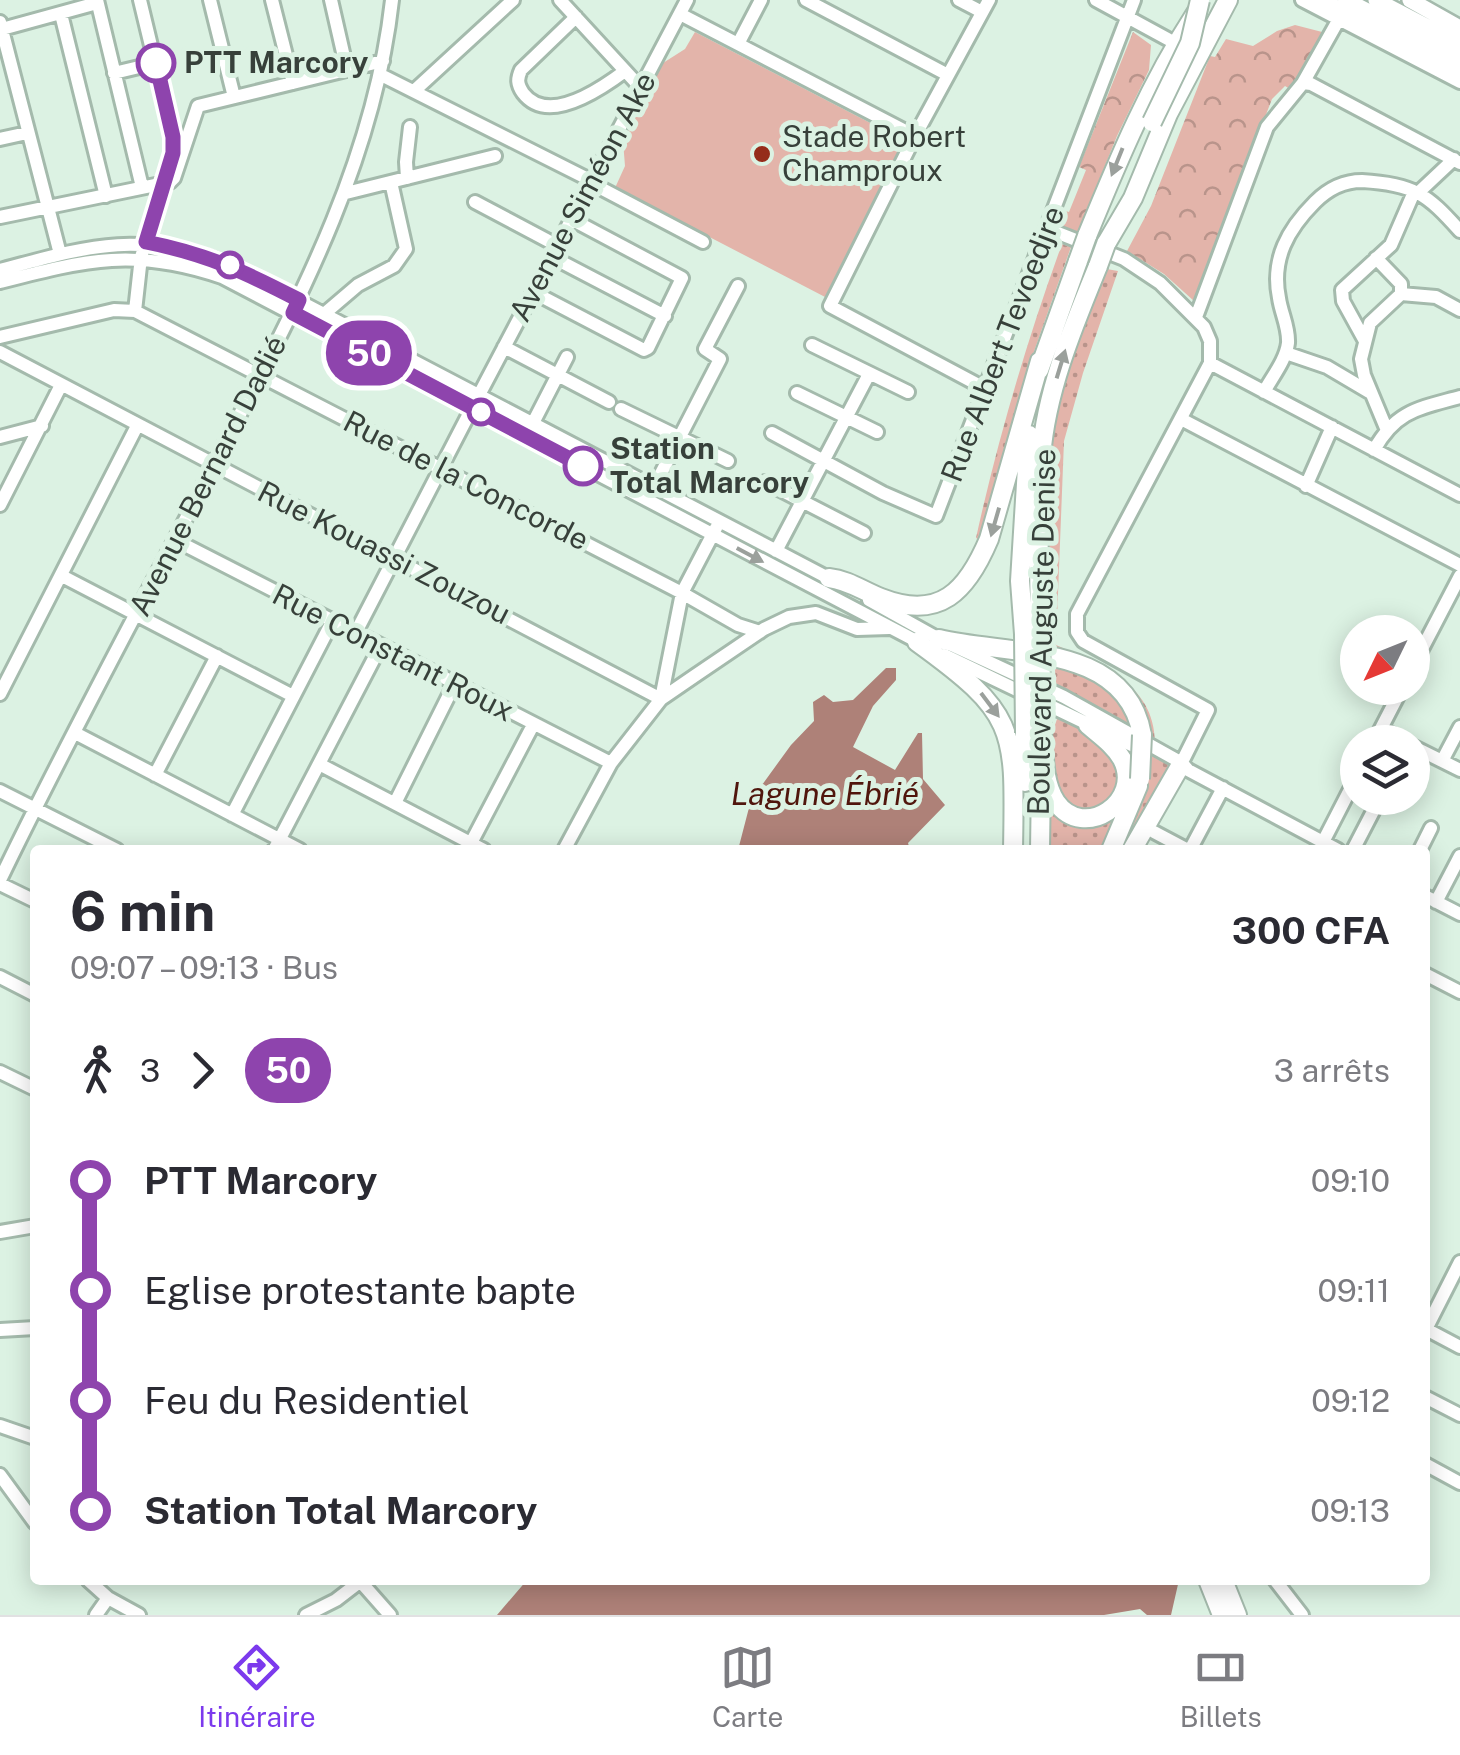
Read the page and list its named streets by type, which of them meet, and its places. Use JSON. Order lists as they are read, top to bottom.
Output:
{
  "streets": {
    "highway": ["Boulevard Auguste Denise"],
    "street": [
      "Avenue Siméon Ake",
      "Rue Albert Tevoedjre",
      "Avenue Bernard Dadié",
      "Rue de la Concorde",
      "Rue Kouassi Zouzou",
      "Rue Constant Roux"
    ]
  },
  "crossings": [
    ["Avenue Siméon Ake", "Rue de la Concorde"],
    ["Avenue Siméon Ake", "Rue Kouassi Zouzou"],
    ["Avenue Siméon Ake", "Rue Constant Roux"],
    ["Avenue Bernard Dadié", "Rue de la Concorde"],
    ["Avenue Bernard Dadié", "Rue Kouassi Zouzou"],
    ["Avenue Bernard Dadié", "Rue Constant Roux"]
  ],
  "water": ["Lagune Ébrié"],
  "places": ["PTT Marcory", "Stade Robert Champroux", "Station Total Marcory"],
  "lines": ["bus line 50"],
  "north": "bottom left",
  "page": {
    "on_map": "50",
    "heading": ["6 min", "09:07 – 09:13 · Bus", "300 CFA"],
    "legs": ["3", "50", "3 arrêts"],
    "list": [
      {
        "name": "PTT Marcory",
        "value": "09:10"
      },
      {
        "name": "Eglise protestante bapte",
        "value": "09:11"
      },
      {
        "name": "Feu du Residentiel",
        "value": "09:12"
      },
      {
        "name": "Station Total Marcory",
        "value": "09:13"
      }
    ],
    "tabs": ["Itinéraire", "Carte", "Billets"]
  }
}
